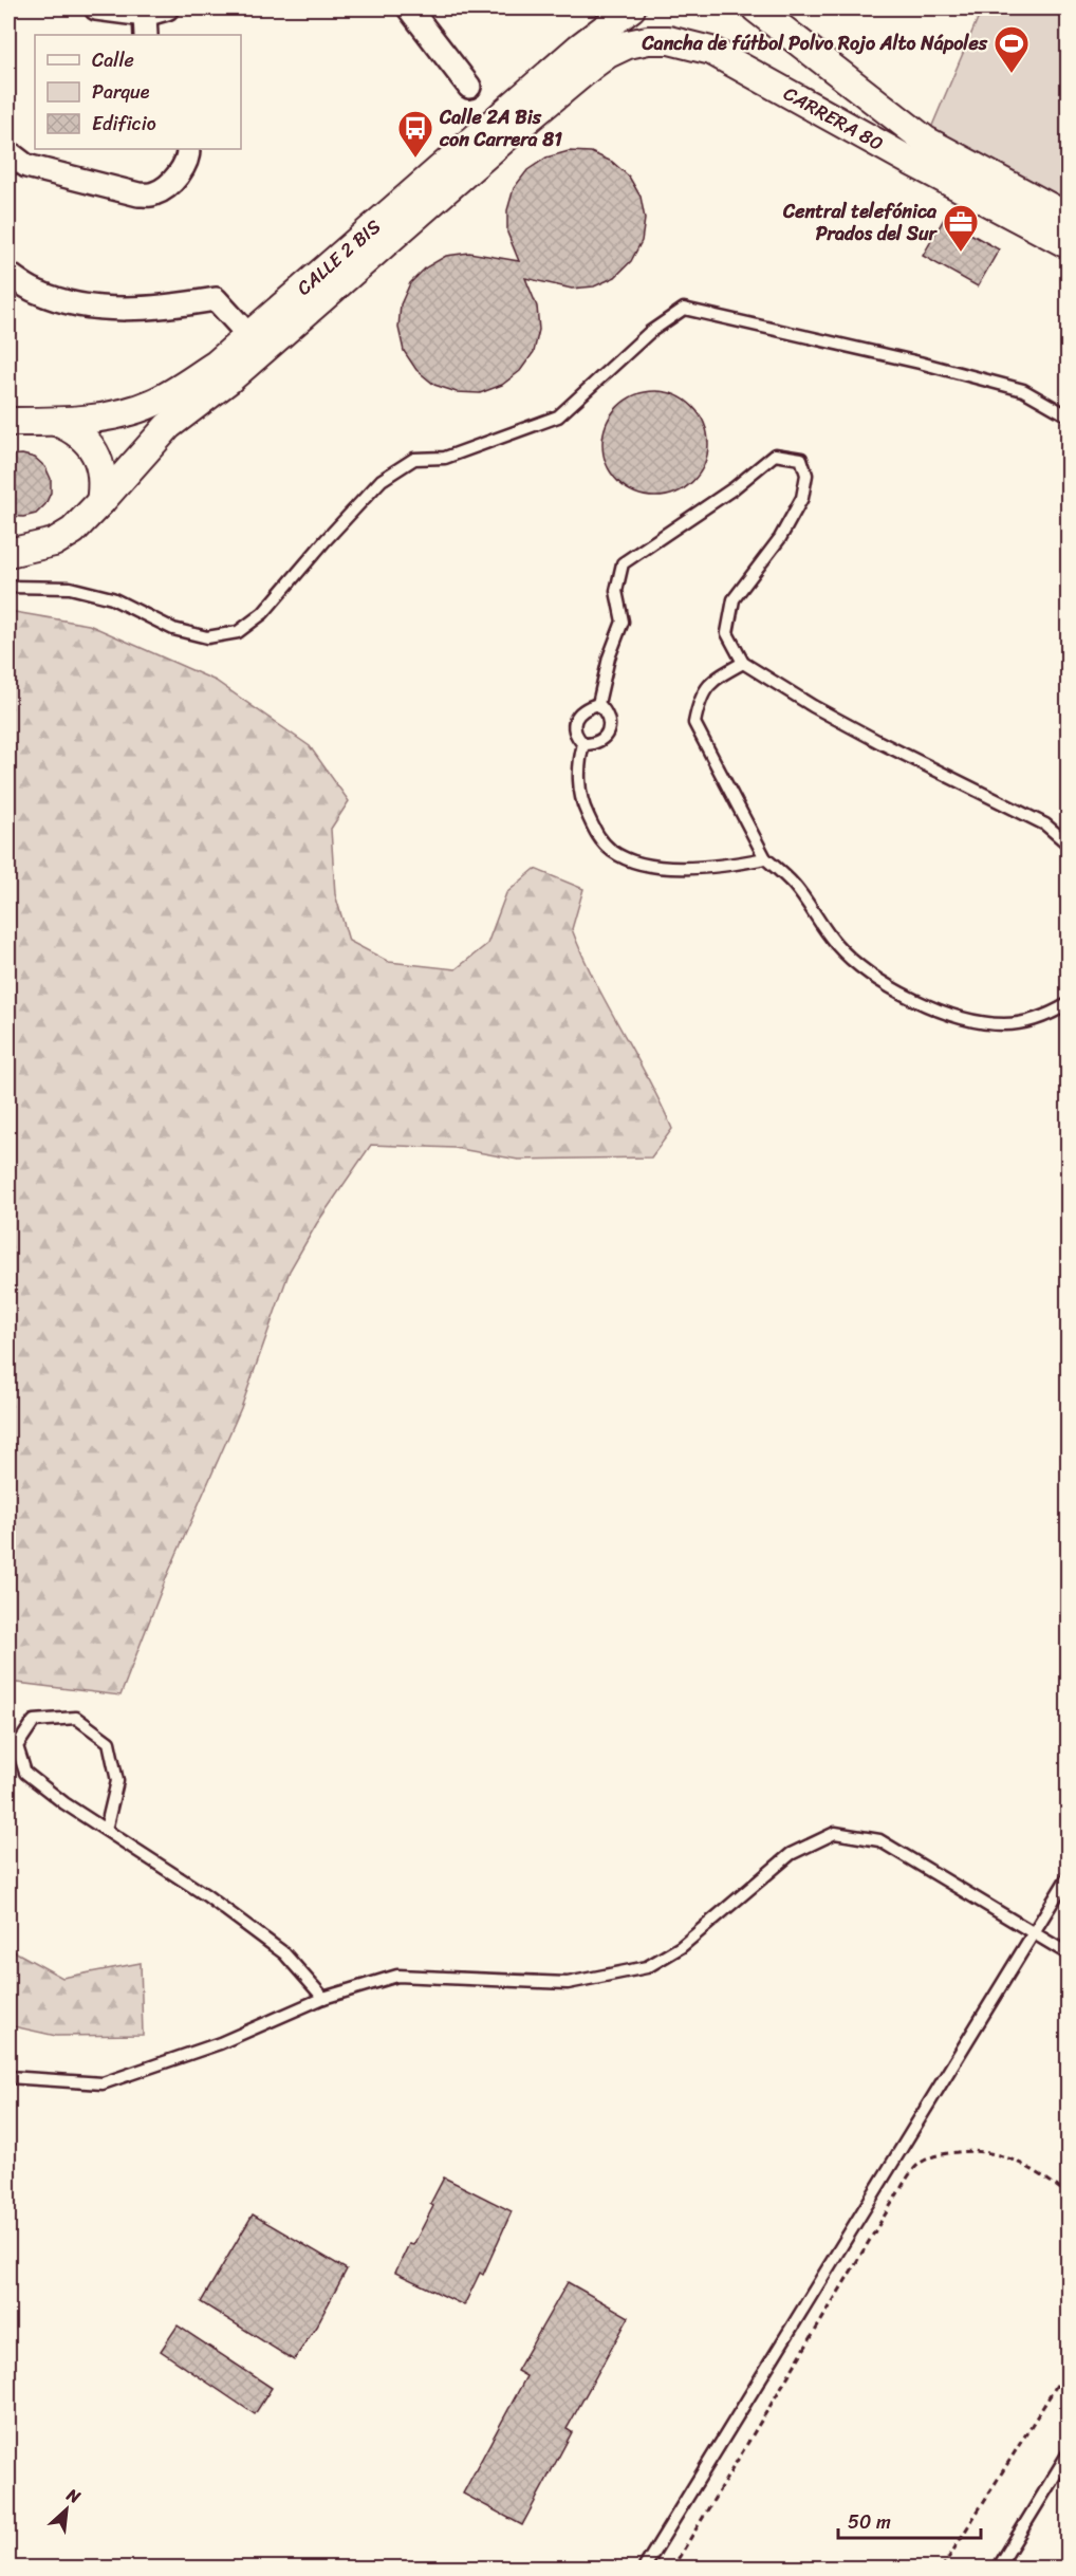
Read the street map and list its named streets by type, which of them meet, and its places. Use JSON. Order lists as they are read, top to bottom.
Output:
{
  "streets": {
    "street": ["CARRERA 80", "CALLE 2 BIS"]
  },
  "crossings": [
    ["CARRERA 80", "CALLE 2 BIS"]
  ],
  "places": {
    "sports": ["Cancha de fútbol Polvo Rojo Alto Nápoles"],
    "bus stop": ["Calle 2A Bis con Carrera 81"],
    "office": ["Central telefónica Prados del Sur"]
  },
  "legend": ["Calle", "Parque", "Edificio"],
  "scale_bar": "50 m",
  "north": "top right"
}
